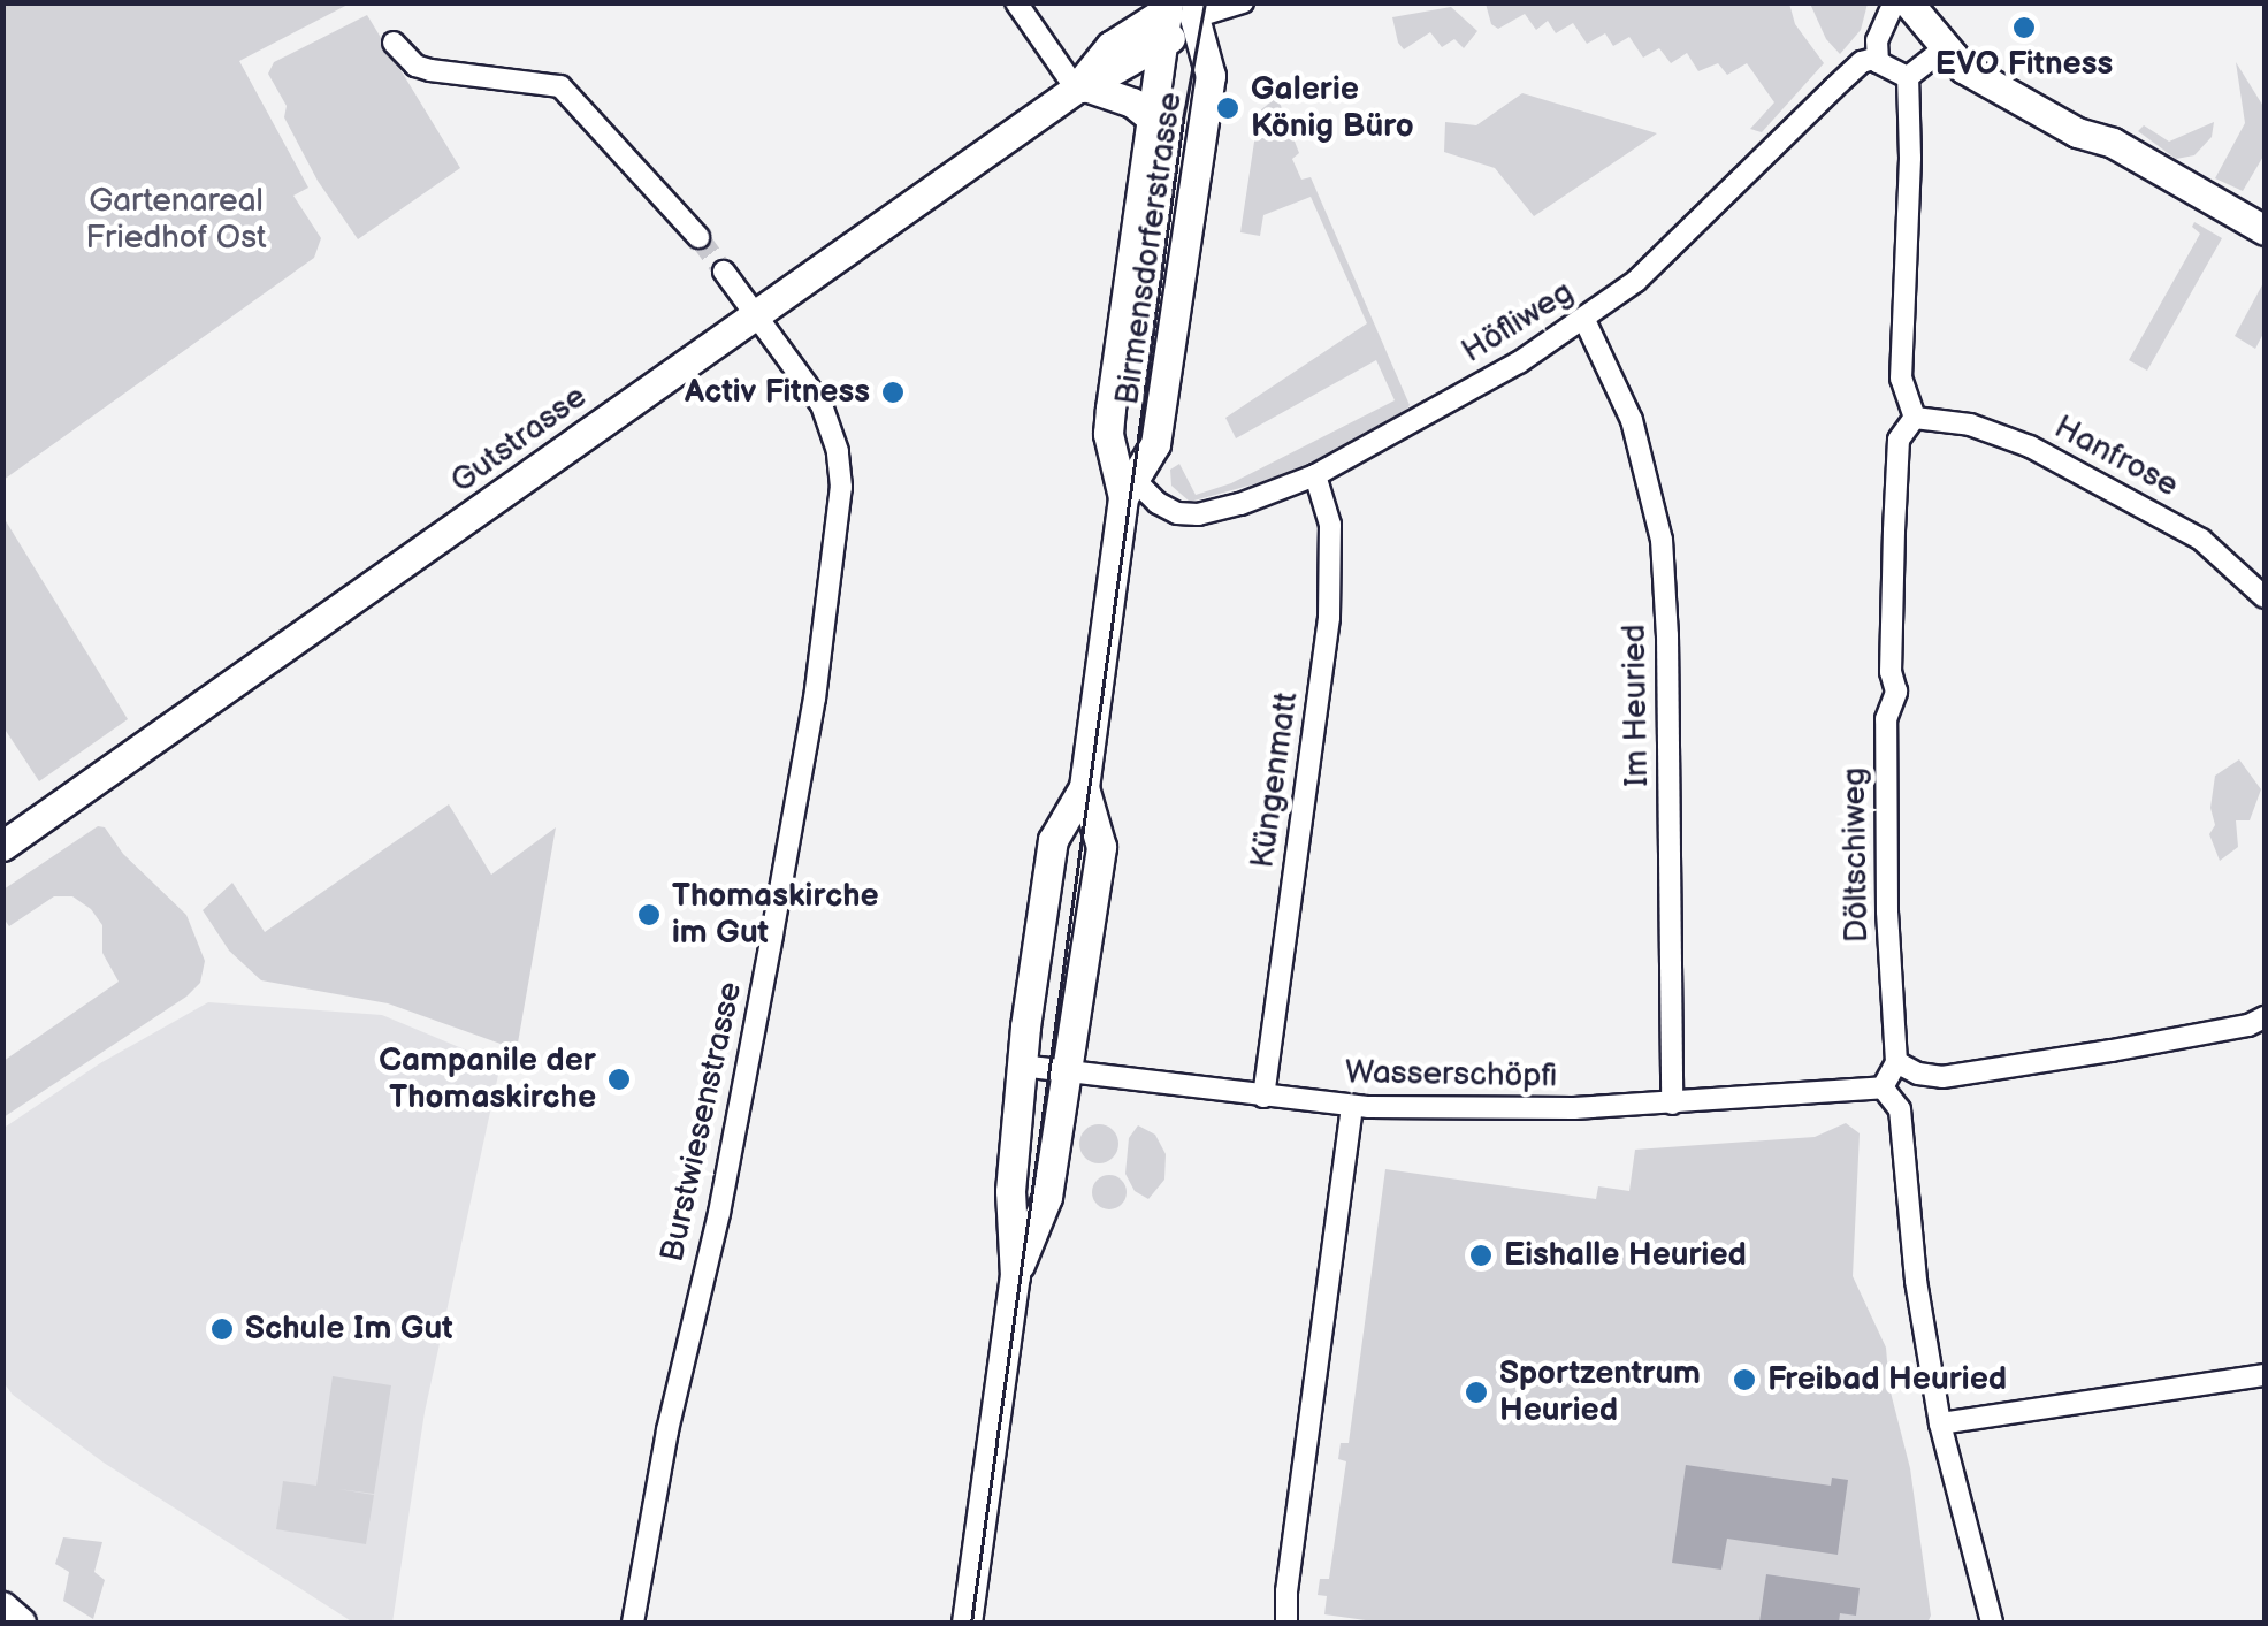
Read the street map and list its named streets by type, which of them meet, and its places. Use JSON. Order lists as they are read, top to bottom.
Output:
{
  "streets": {
    "main road": ["Birmensdorferstrasse", "Gutstrasse"],
    "street": [
      "Höfliweg",
      "Hanfrose",
      "Im Heuried",
      "Küngenmatt",
      "Döltschiweg",
      "Wasserschöpfi",
      "Burstwiesenstrasse"
    ]
  },
  "crossings": [
    ["Birmensdorferstrasse", "Höfliweg"],
    ["Birmensdorferstrasse", "Gutstrasse"],
    ["Birmensdorferstrasse", "Wasserschöpfi"],
    ["Höfliweg", "Im Heuried"],
    ["Höfliweg", "Küngenmatt"],
    ["Gutstrasse", "Burstwiesenstrasse"],
    ["Hanfrose", "Döltschiweg"],
    ["Im Heuried", "Wasserschöpfi"],
    ["Küngenmatt", "Wasserschöpfi"]
  ],
  "parks": ["Gartenareal Friedhof Ost"],
  "places": [
    "EVO Fitness",
    "Galerie König Büro",
    "Activ Fitness",
    "Thomaskirche im Gut",
    "Campanile der Thomaskirche",
    "Eishalle Heuried",
    "Schule Im Gut",
    "Freibad Heuried",
    "Sportzentrum Heuried"
  ]
}
